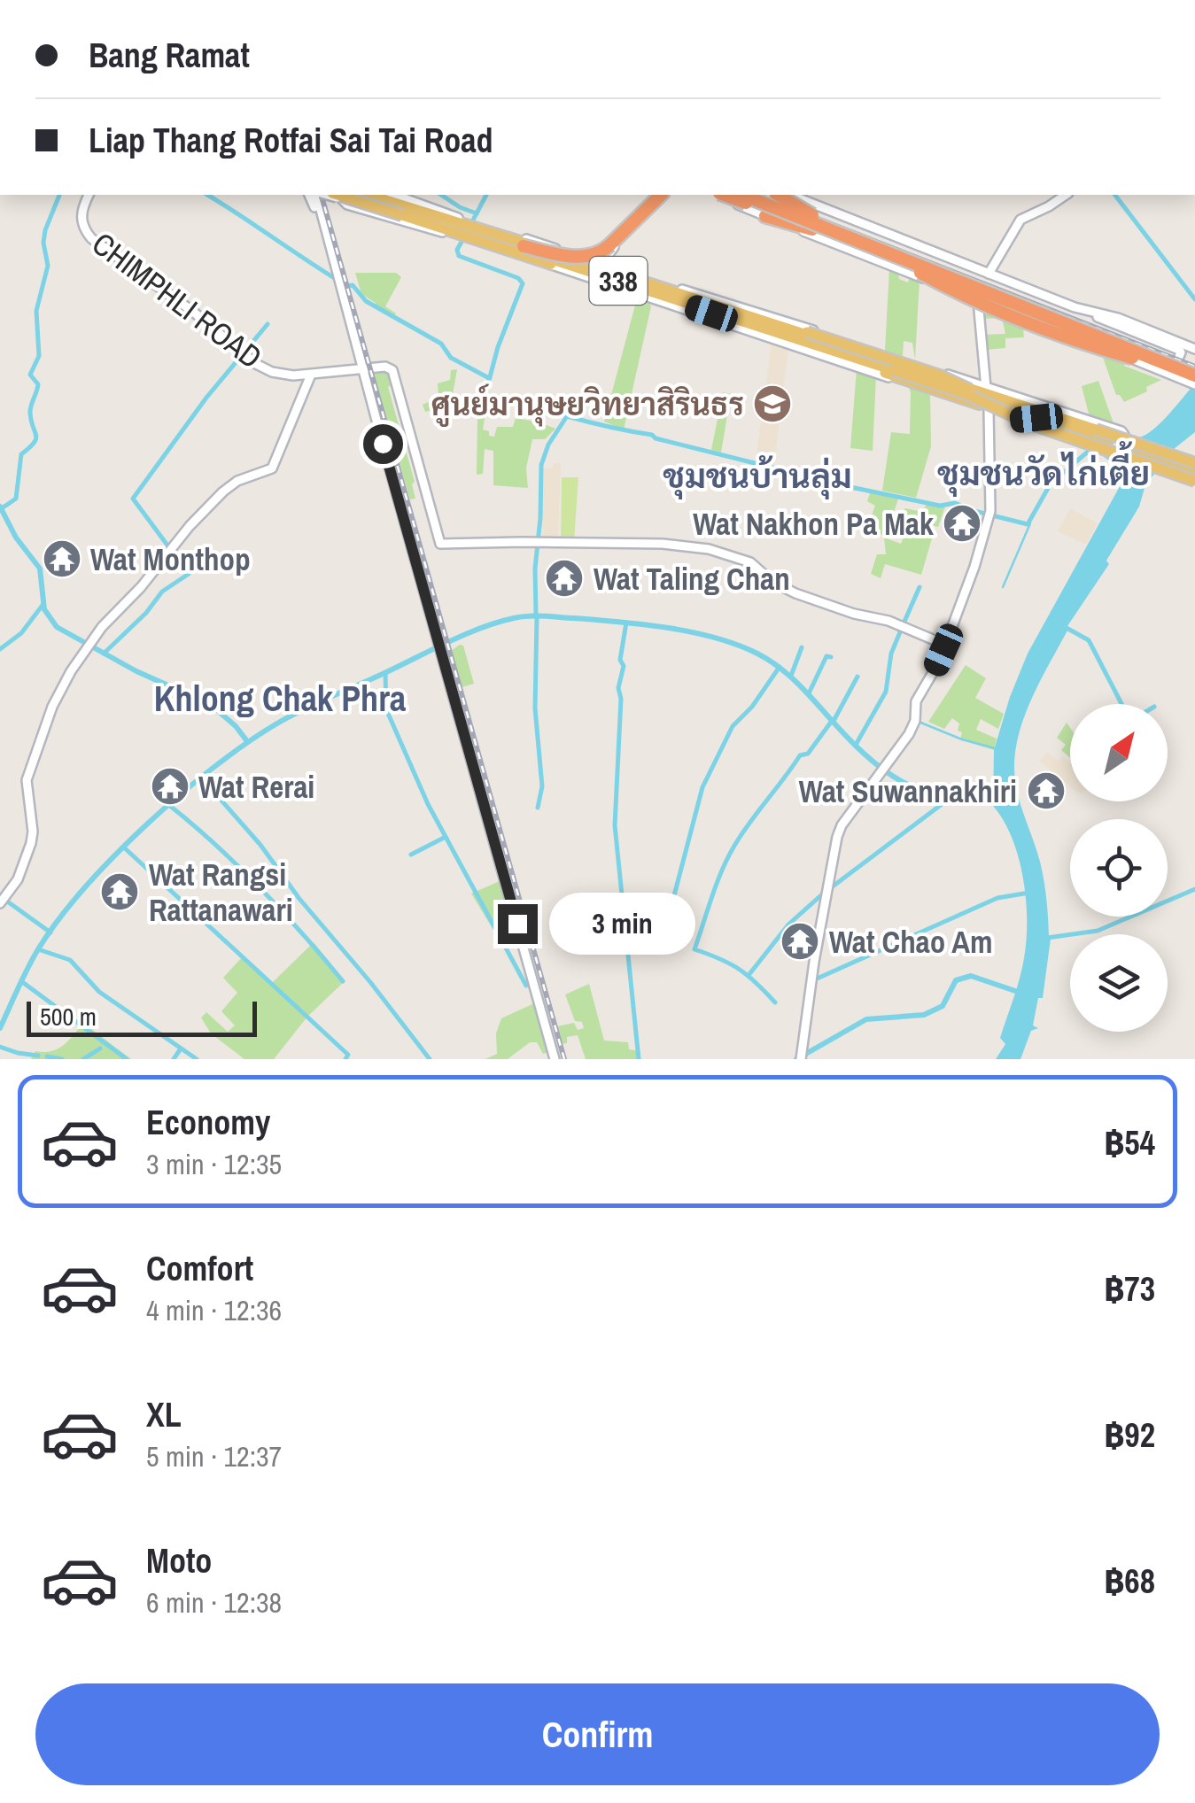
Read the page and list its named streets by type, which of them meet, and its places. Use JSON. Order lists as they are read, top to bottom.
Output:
{
  "streets": {
    "main road": ["338", "CHIMPHLI ROAD"]
  },
  "districts": ["ชุมชนวัดไก่เตี้ย", "ชุมชนบ้านลุ่ม", "Khlong Chak Phra"],
  "places": {
    "school or university": ["ศูนย์มานุษยวิทยาสิรินธร"],
    "temple": [
      "Wat Nakhon Pa Mak",
      "Wat Monthop",
      "Wat Taling Chan",
      "Wat Rerai",
      "Wat Suwannakhiri",
      "Wat Rangsi Rattanawari",
      "Wat Chao Am"
    ]
  },
  "scale_bar": "500 m",
  "north": "top right",
  "page": {
    "banner": ["Bang Ramat", "Liap Thang Rotfai Sai Tai Road"],
    "bubble": "3 min",
    "scale": "500 m",
    "list": [
      {
        "name": "Economy",
        "note": "3 min · 12:35",
        "value": "฿54"
      },
      {
        "name": "Comfort",
        "note": "4 min · 12:36",
        "value": "฿73"
      },
      {
        "name": "XL",
        "note": "5 min · 12:37",
        "value": "฿92"
      },
      {
        "name": "Moto",
        "note": "6 min · 12:38",
        "value": "฿68"
      }
    ],
    "buttons": "Confirm"
  }
}
